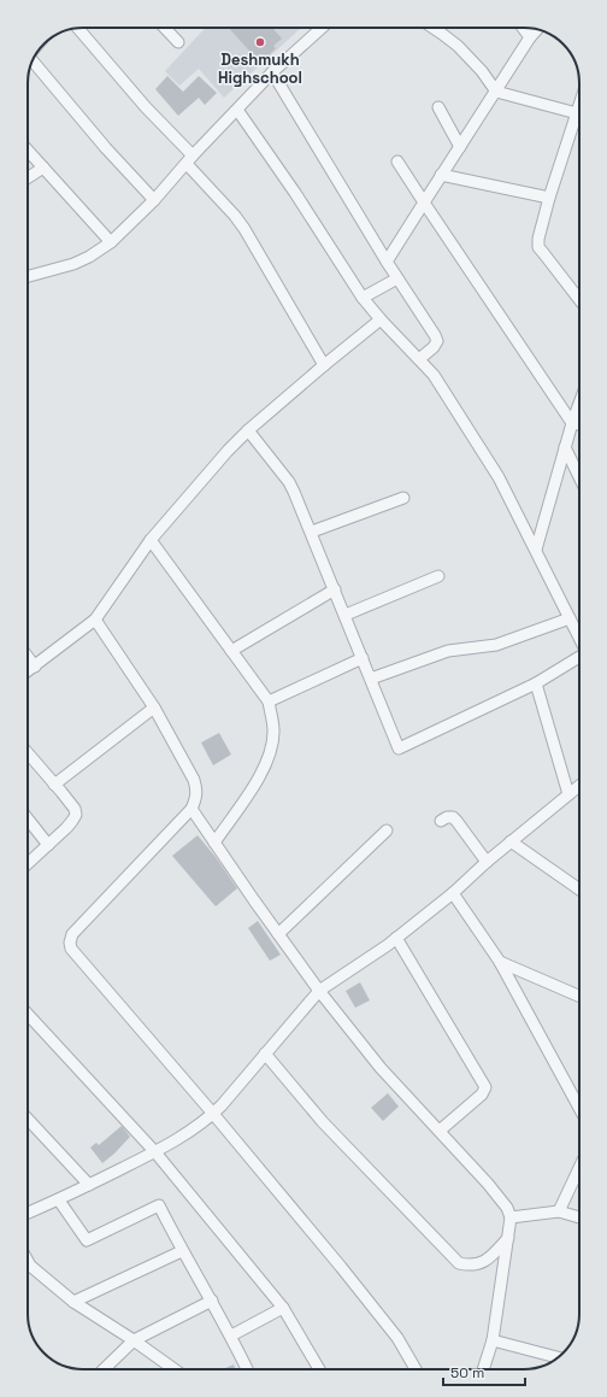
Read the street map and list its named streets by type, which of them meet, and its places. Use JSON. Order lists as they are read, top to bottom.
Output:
{
  "places": ["Deshmukh Highschool"],
  "scale_bar": "50 m"
}
